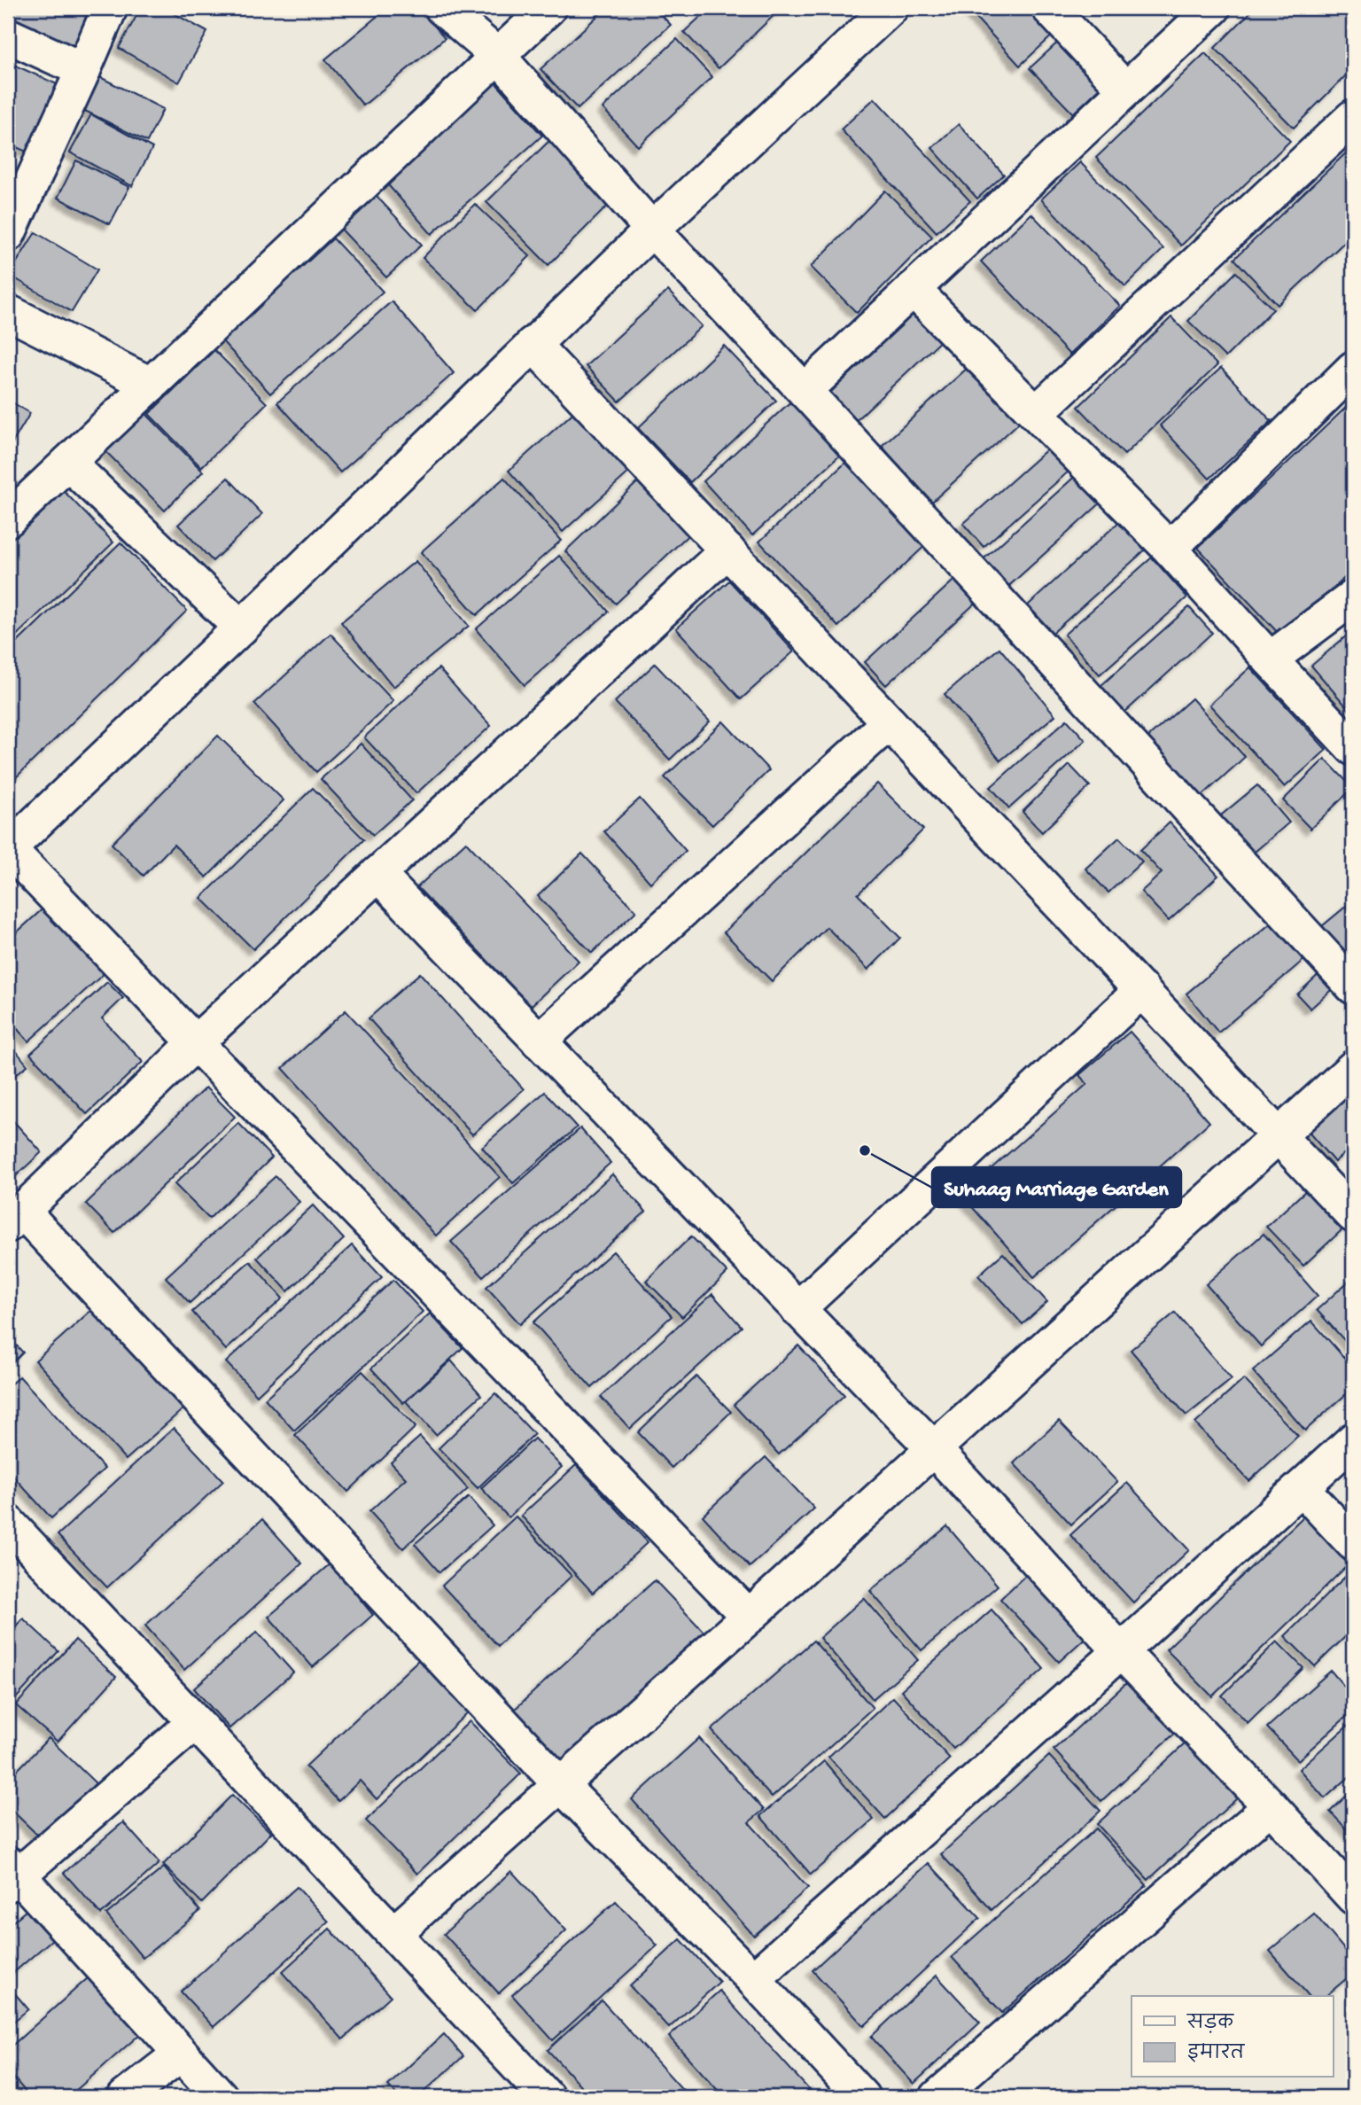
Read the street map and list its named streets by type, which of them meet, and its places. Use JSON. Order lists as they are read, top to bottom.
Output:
{
  "places": ["Suhaag Marriage Garden"],
  "legend": ["सड़क", "इमारत"]
}
